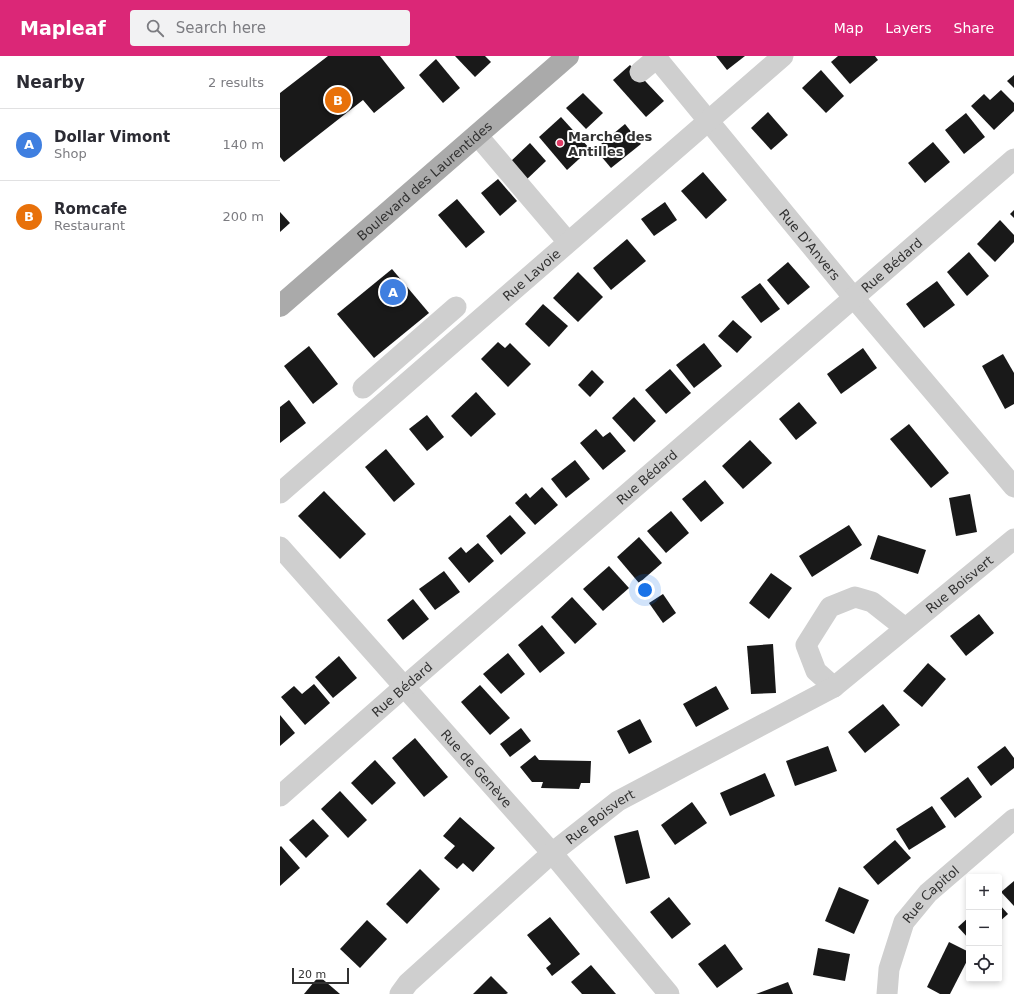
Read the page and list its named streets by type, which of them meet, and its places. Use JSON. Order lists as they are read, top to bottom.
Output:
{
  "streets": {
    "main road": ["Boulevard des Laurentides"],
    "street": [
      "Rue D'Anvers",
      "Rue Bédard",
      "Rue Lavoie",
      "Rue Boisvert",
      "Rue de Genève",
      "Rue Capitol"
    ]
  },
  "crossings": [
    ["Rue D'Anvers", "Rue Bédard"],
    ["Rue D'Anvers", "Rue Lavoie"],
    ["Rue Bédard", "Rue de Genève"],
    ["Rue Boisvert", "Rue de Genève"]
  ],
  "places": ["Marche des Antilles"],
  "scale_bar": "20 m",
  "page": {
    "header": "Mapleaf",
    "search": "Search here",
    "nav": ["Map", "Layers", "Share"],
    "heading": ["Nearby", "2 results"],
    "pins": ["B", "A"],
    "list": [
      {
        "mark": "A",
        "name": "Dollar Vimont",
        "note": "Shop",
        "value": "140 m"
      },
      {
        "mark": "B",
        "name": "Romcafe",
        "note": "Restaurant",
        "value": "200 m"
      }
    ],
    "map_buttons": ["+", "−"],
    "scale": "20 m"
  }
}
